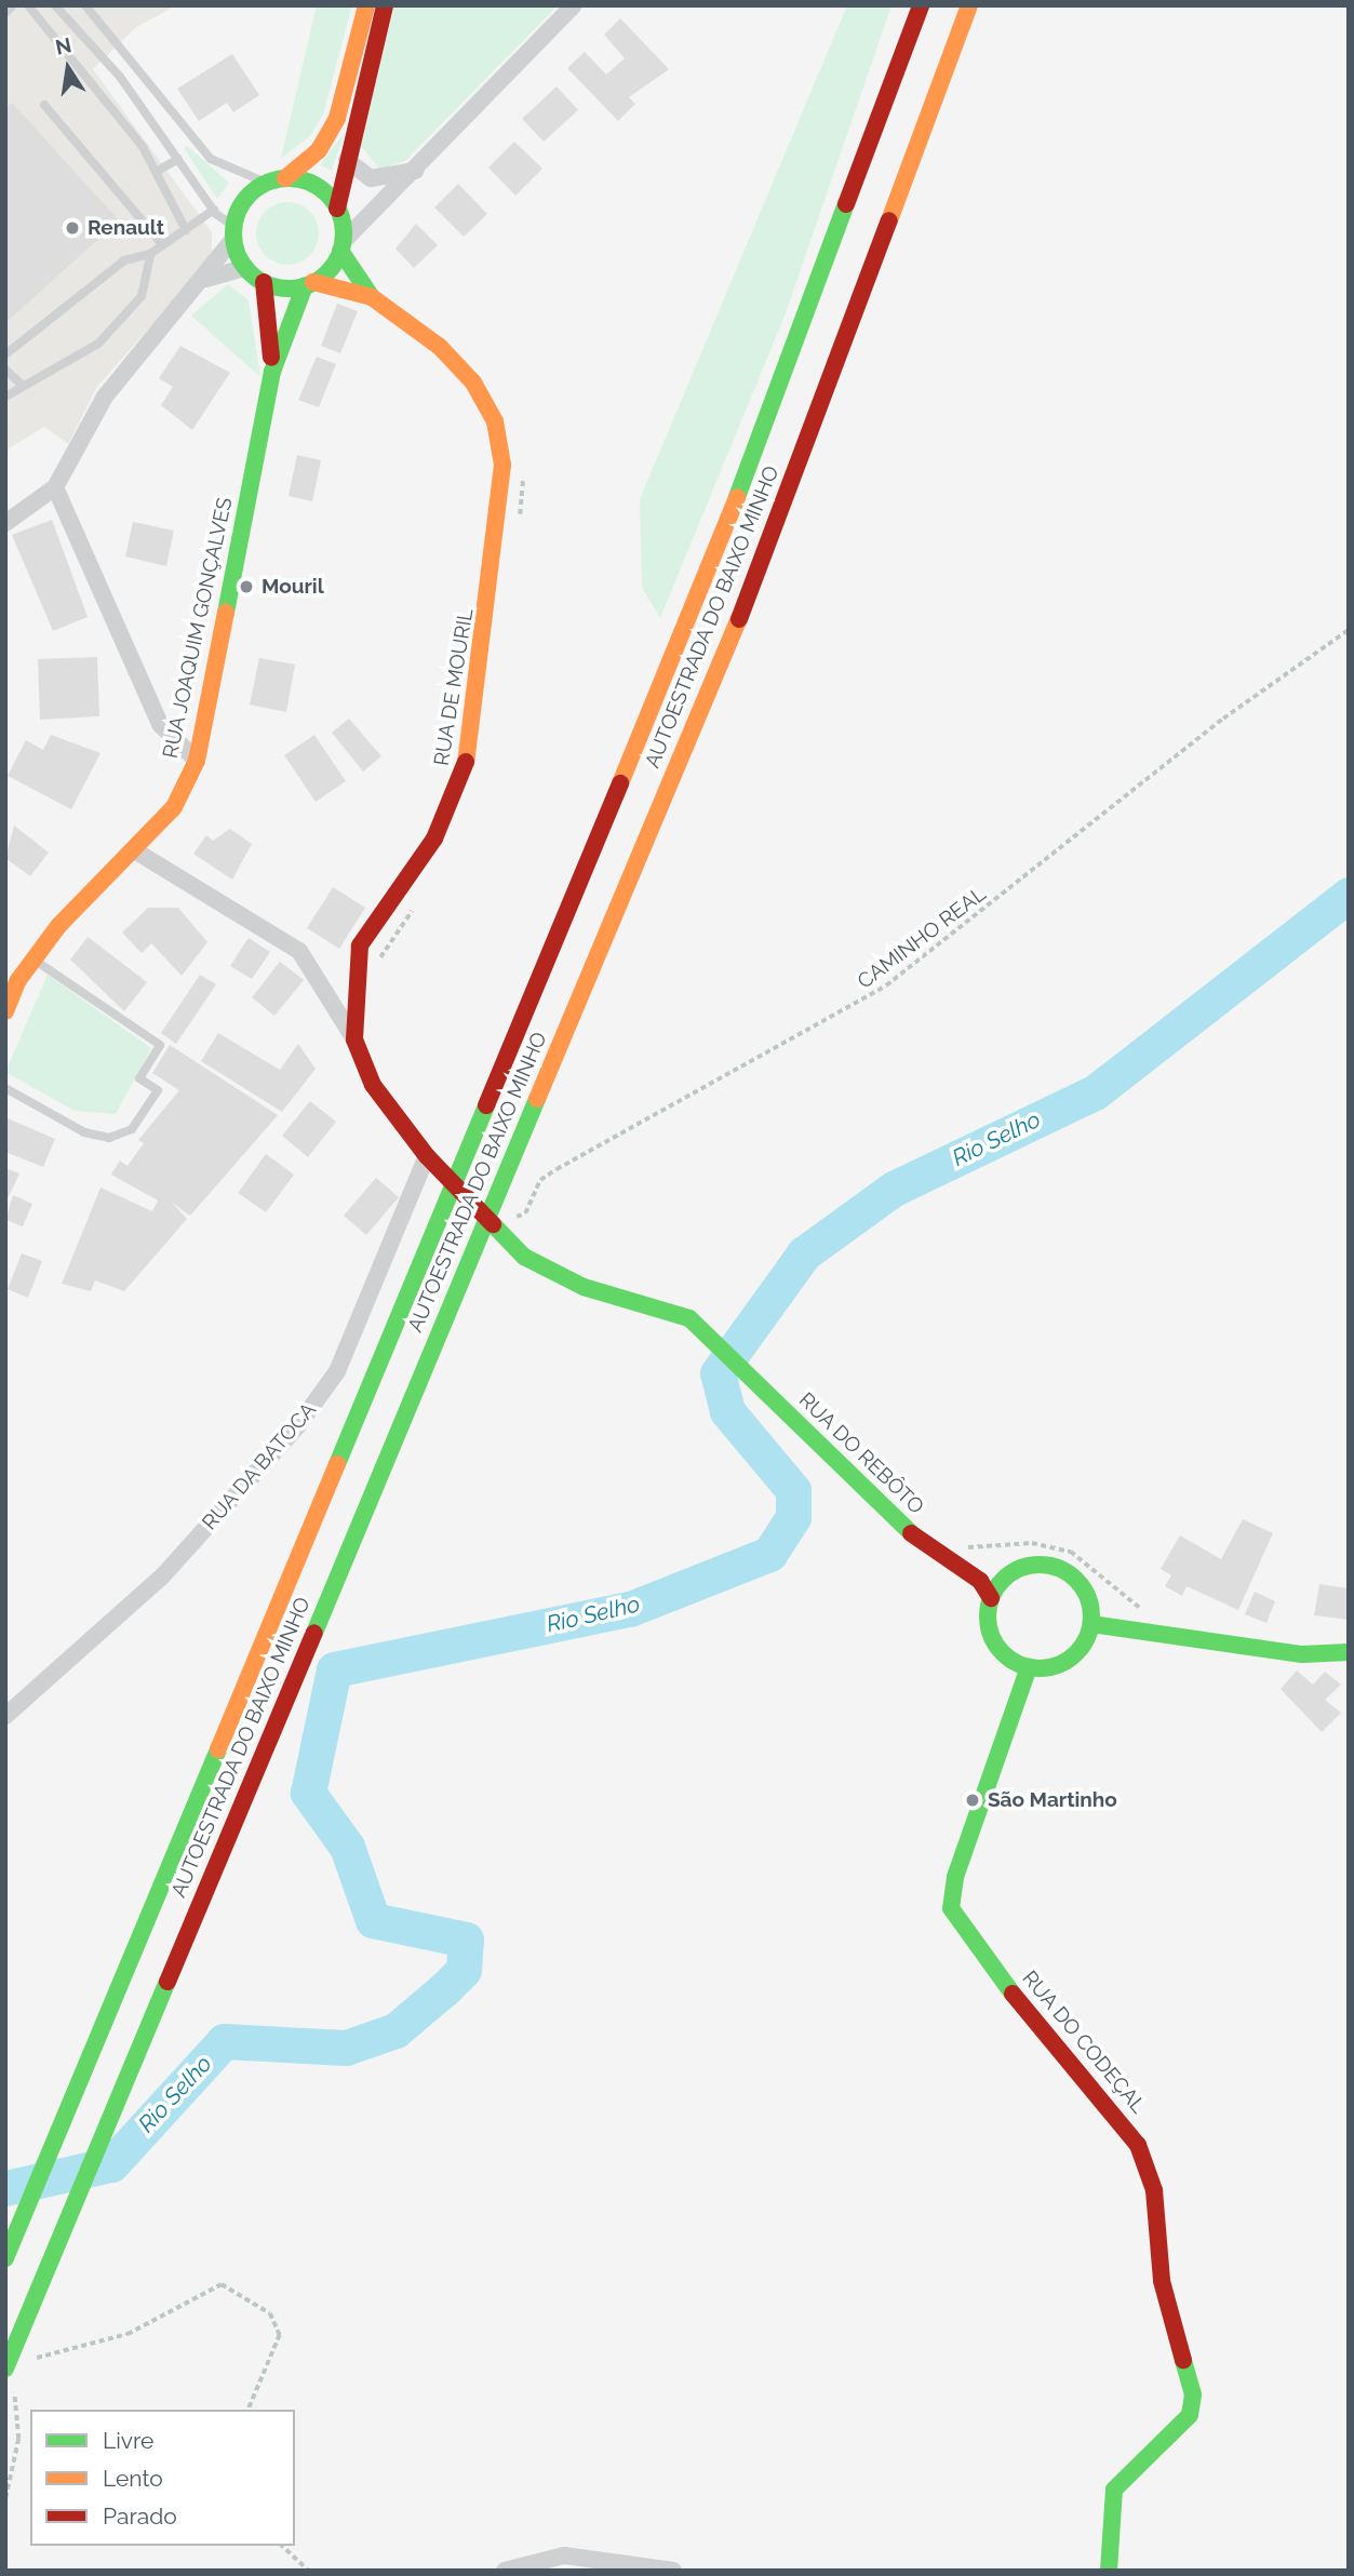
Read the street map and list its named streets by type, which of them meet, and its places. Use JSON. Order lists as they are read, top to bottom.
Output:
{
  "streets": {
    "main road": [
      "AUTOESTRADA DO BAIXO MINHO",
      "RUA JOAQUIM GONÇALVES",
      "RUA DE MOURIL",
      "RUA DO REBÔTO",
      "RUA DO CODEÇAL"
    ],
    "street": ["RUA DA BATOCA"],
    "path": ["CAMINHO REAL"]
  },
  "crossings": [
    ["RUA DE MOURIL", "CAMINHO REAL"],
    ["RUA DE MOURIL", "RUA DO REBÔTO"],
    ["RUA DE MOURIL", "RUA DA BATOCA"],
    ["RUA DO REBÔTO", "RUA DO CODEÇAL"]
  ],
  "water": ["Rio Selho"],
  "places": ["Renault", "Mouril", "São Martinho"],
  "legend": ["Livre", "Lento", "Parado"],
  "north": "top"
}
